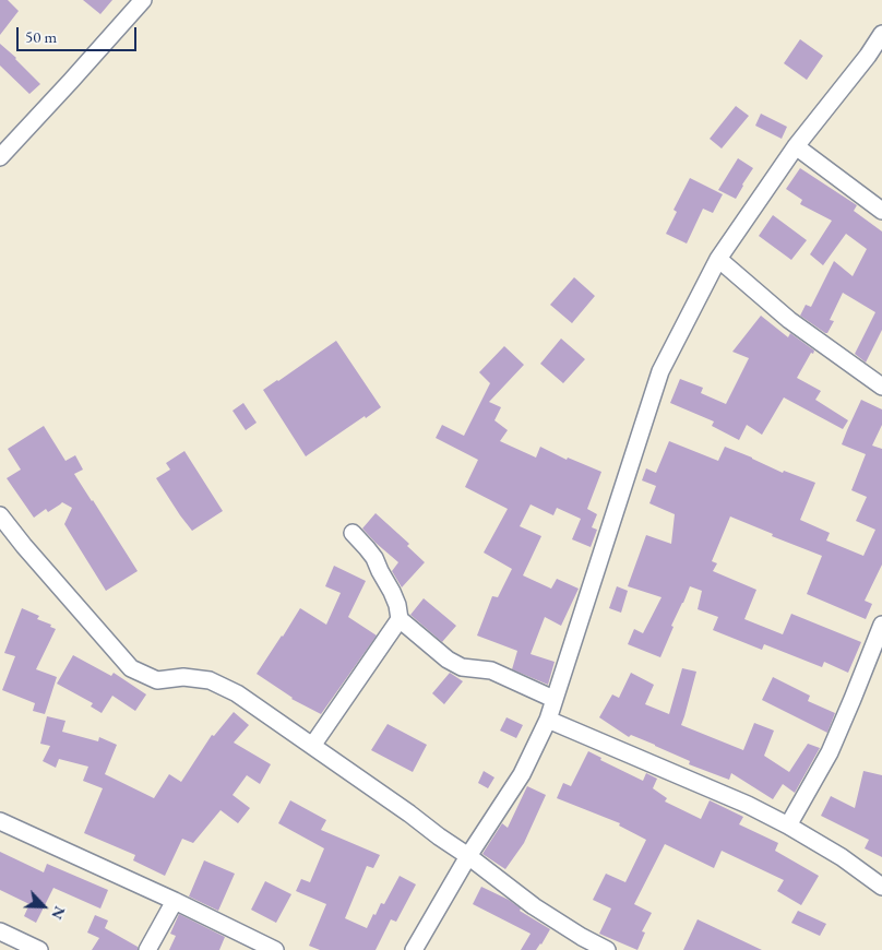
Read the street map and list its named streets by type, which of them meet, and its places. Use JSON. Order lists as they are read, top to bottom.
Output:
{
  "scale_bar": "50 m",
  "north": "bottom right"
}
